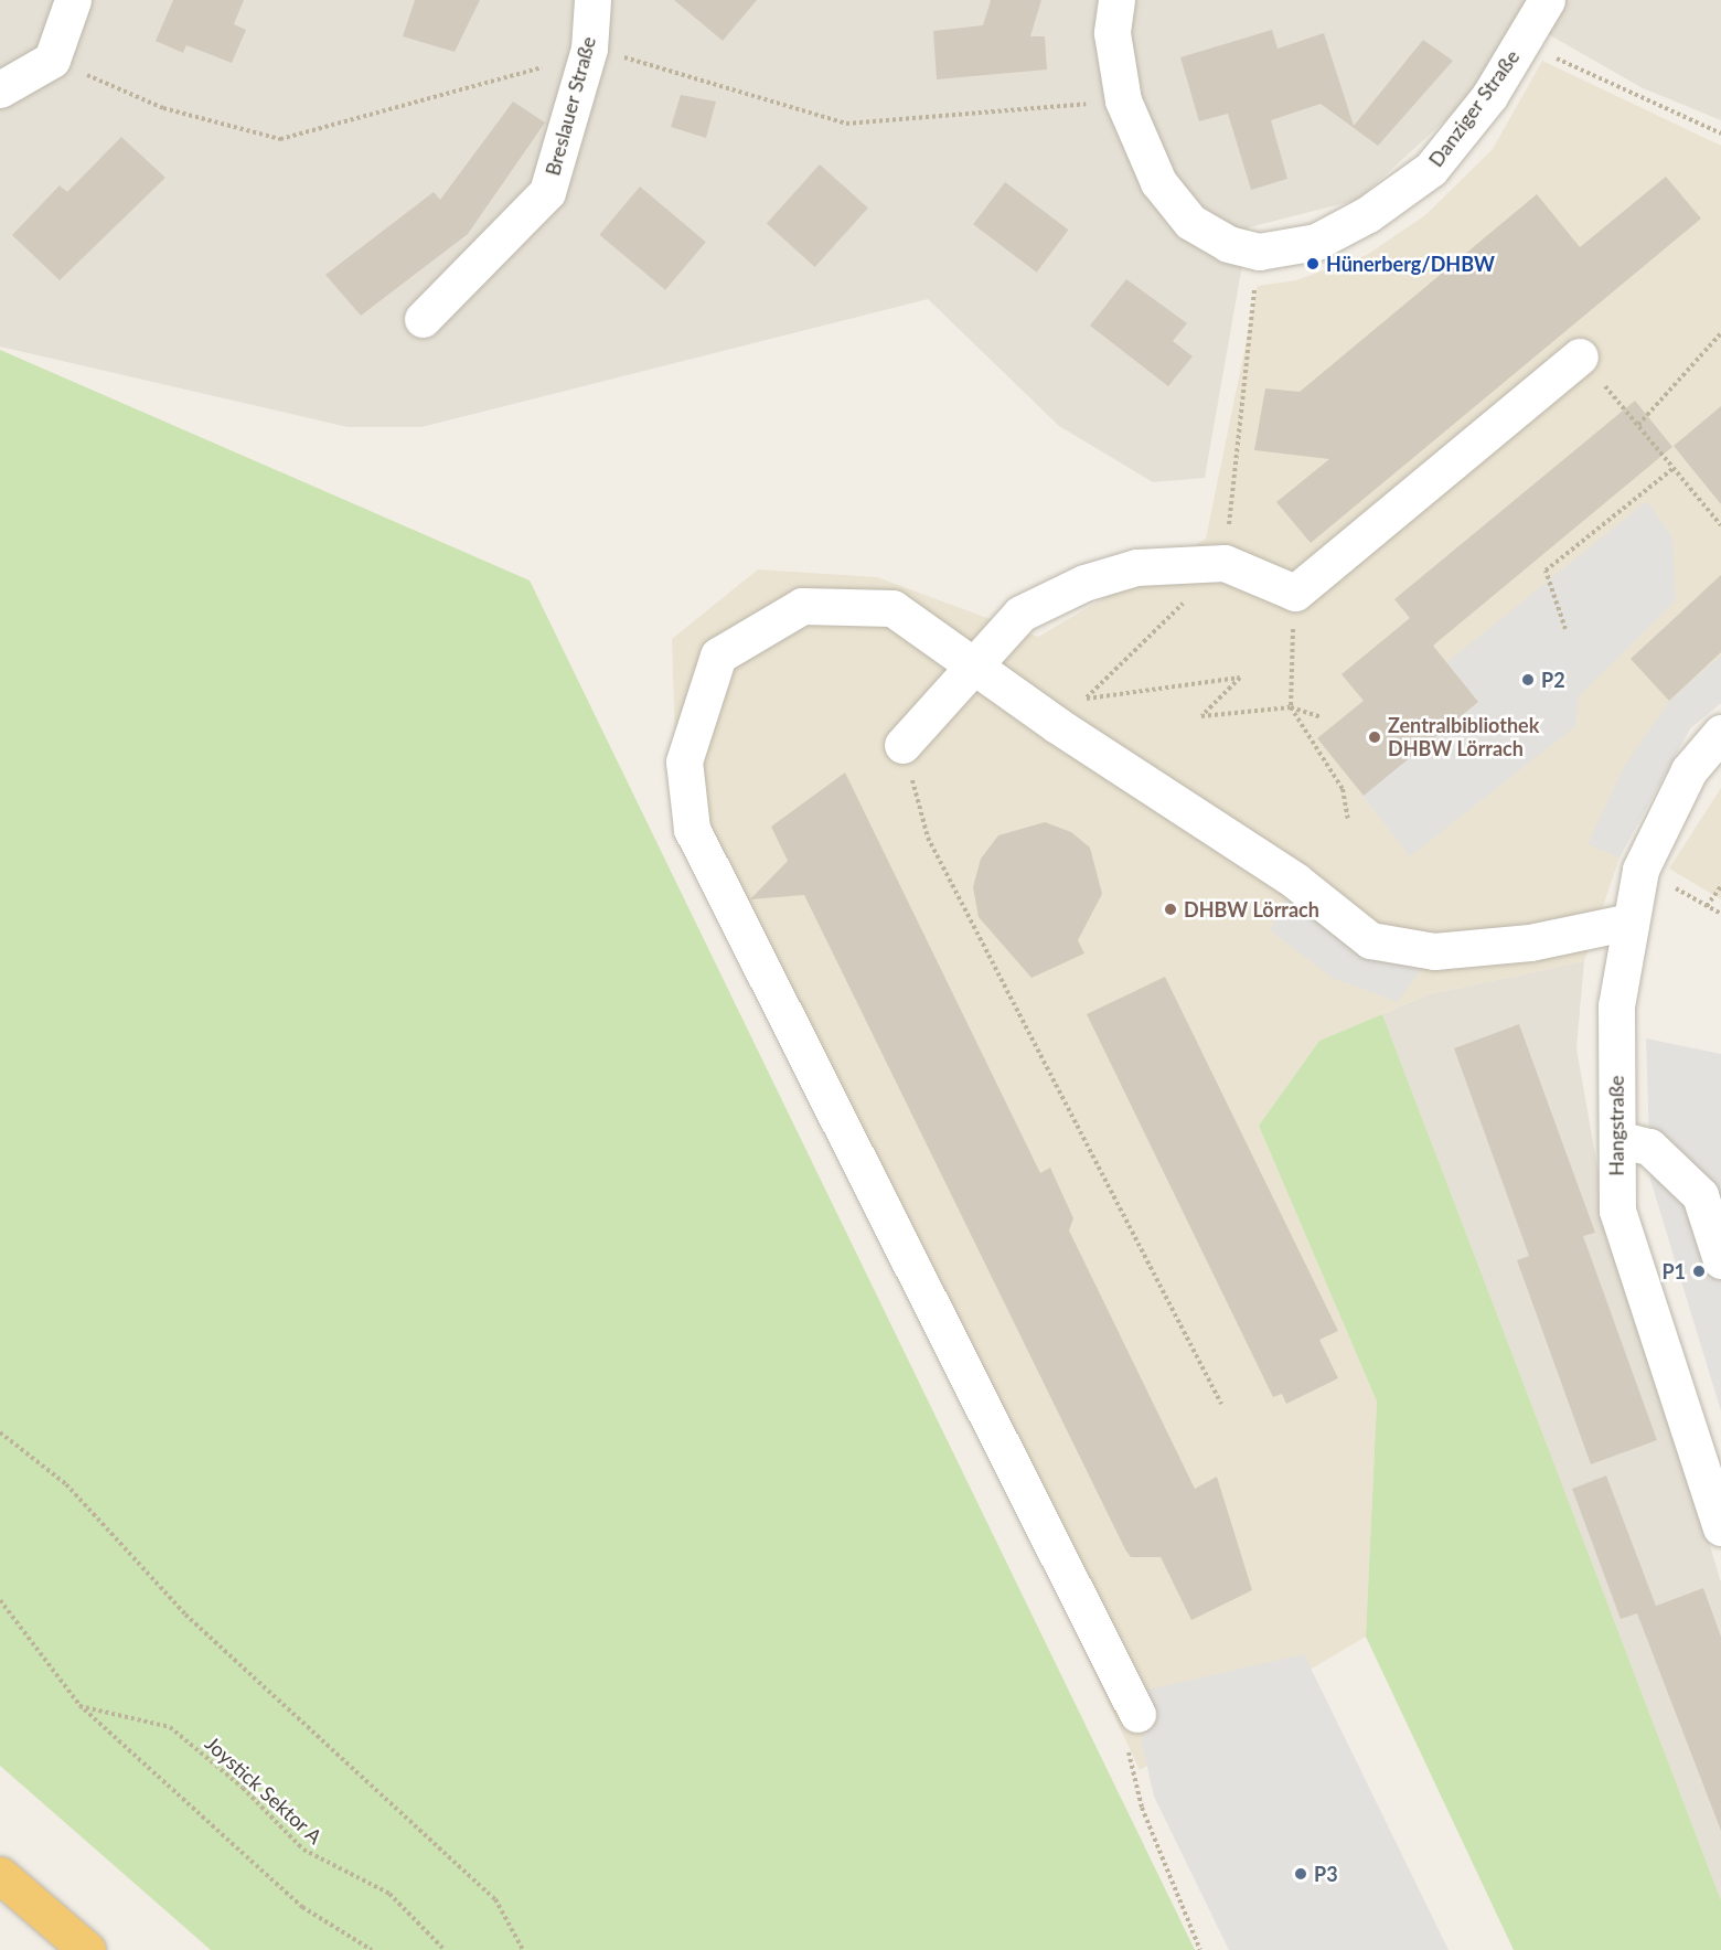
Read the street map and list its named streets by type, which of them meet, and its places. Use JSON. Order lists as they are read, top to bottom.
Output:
{
  "streets": {
    "street": ["Breslauer Straße", "Danziger Straße", "Hangstraße"],
    "path": ["Joystick Sektor A"]
  },
  "places": [
    "Hünerberg/DHBW",
    "P2",
    "Zentralbibliothek DHBW Lörrach",
    "DHBW Lörrach",
    "P1",
    "P3"
  ]
}
